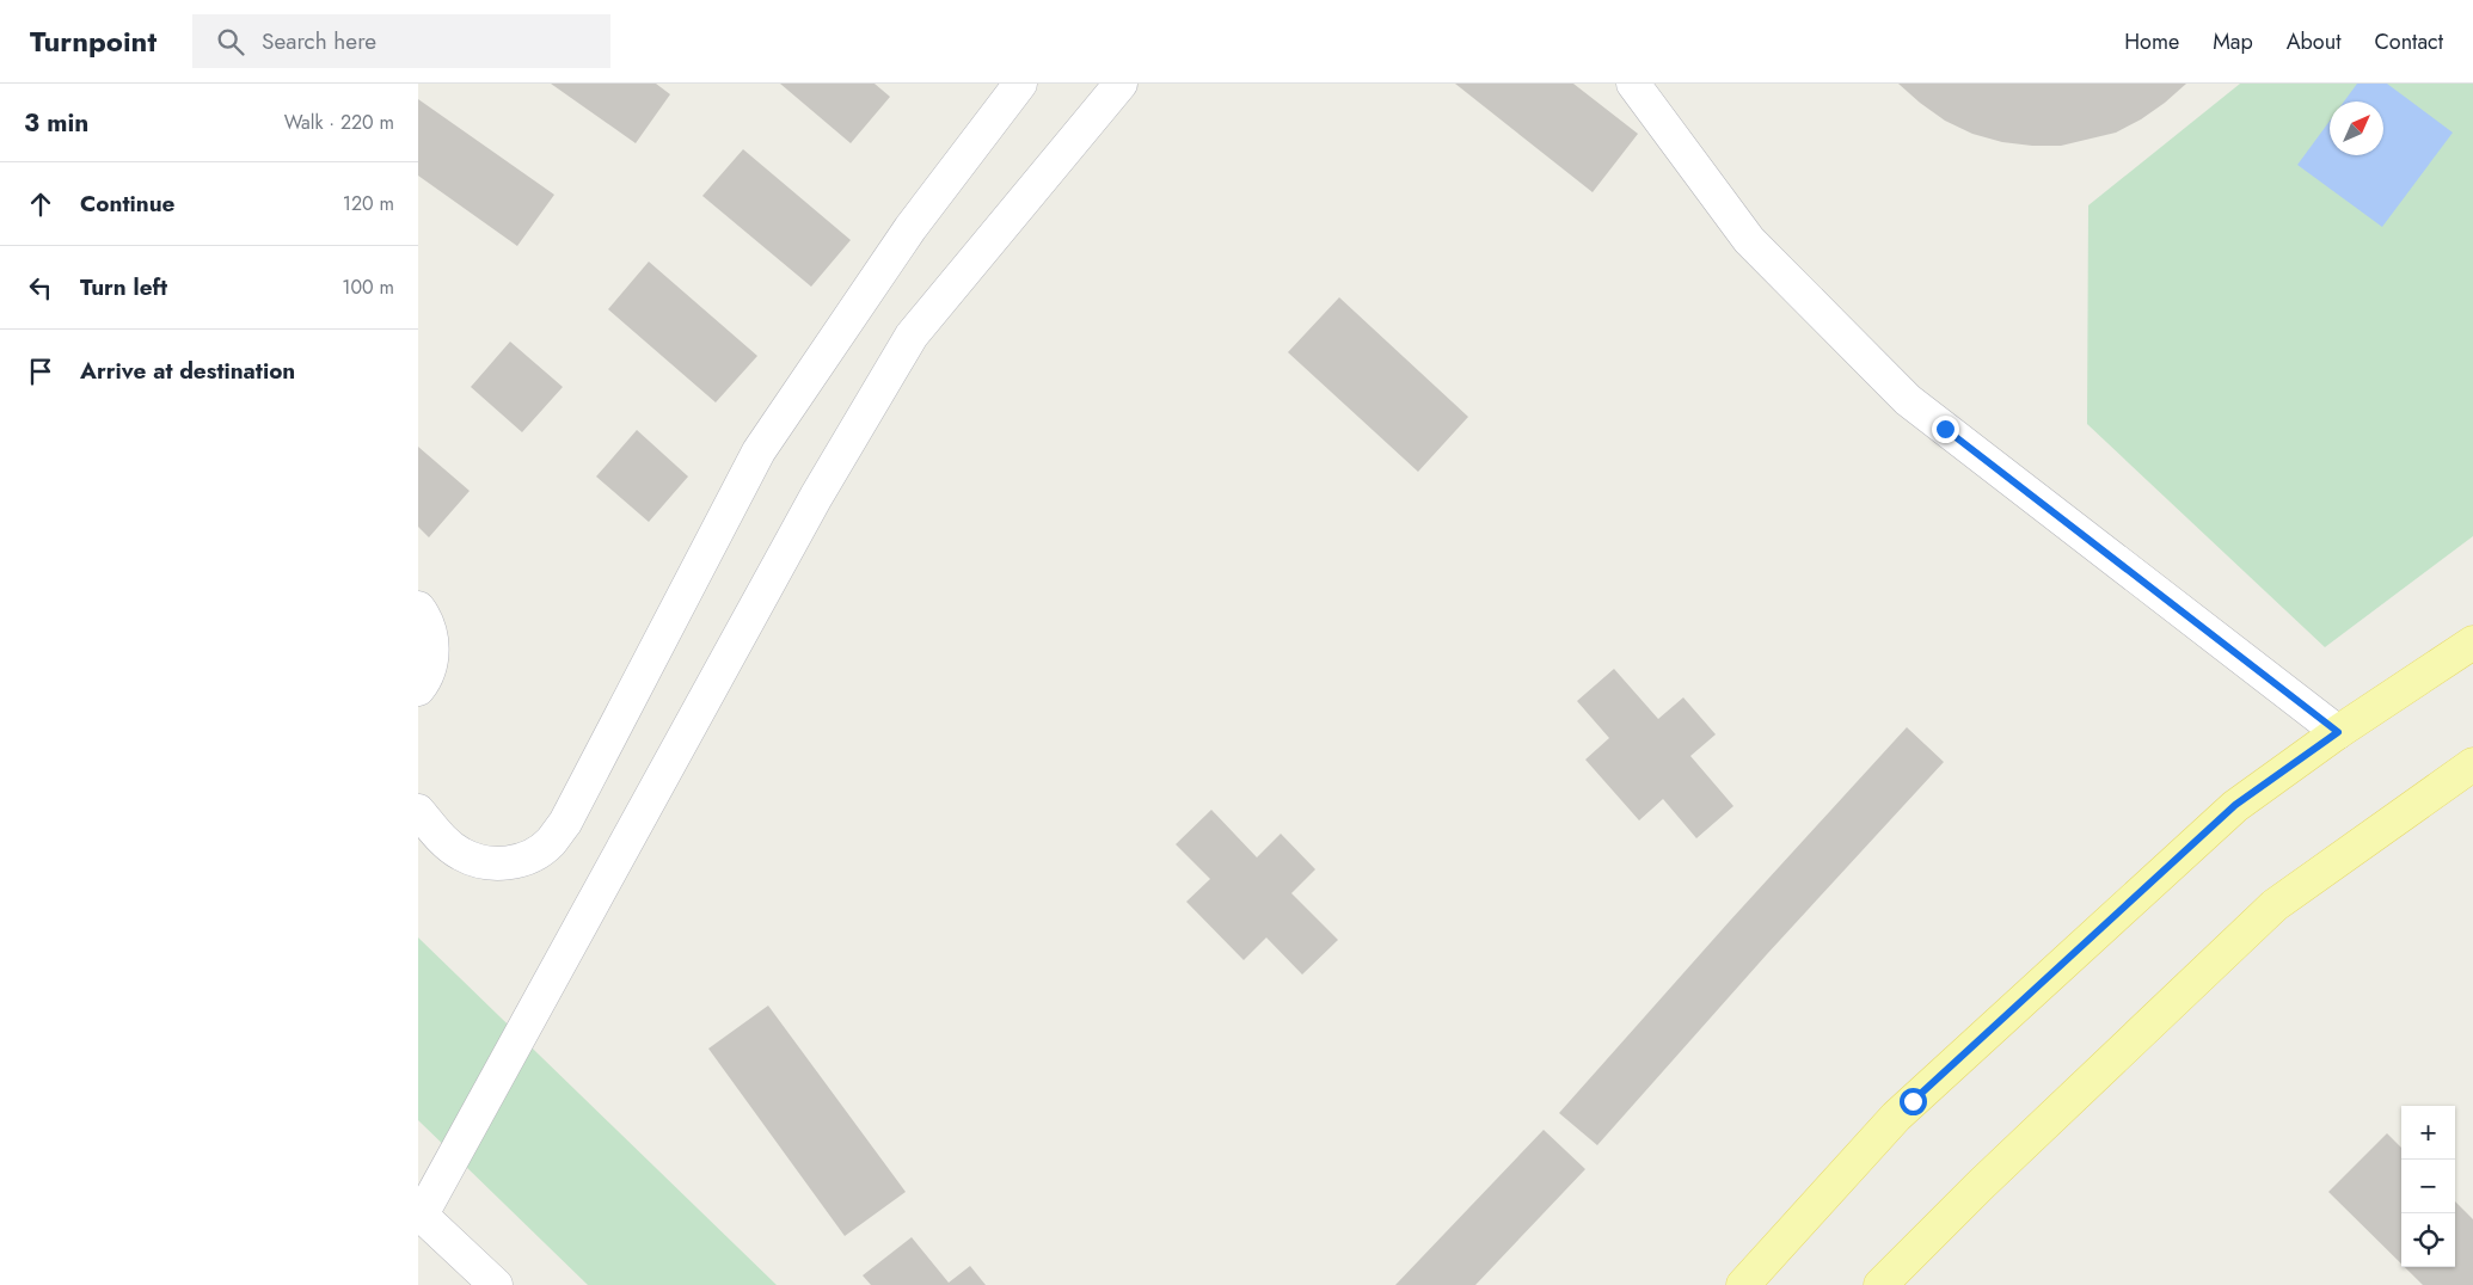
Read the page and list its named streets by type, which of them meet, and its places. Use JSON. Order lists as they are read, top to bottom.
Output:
{
  "north": "top right",
  "page": {
    "header": "Turnpoint",
    "search": "Search here",
    "nav": [
      "Home",
      "Map",
      "About",
      "Contact"
    ],
    "heading": ["3 min", "Walk · 220 m"],
    "list": [
      ["Continue", "120 m"],
      ["Turn left", "100 m"],
      "Arrive at destination"
    ],
    "map_buttons": ["+", "−"]
  }
}
